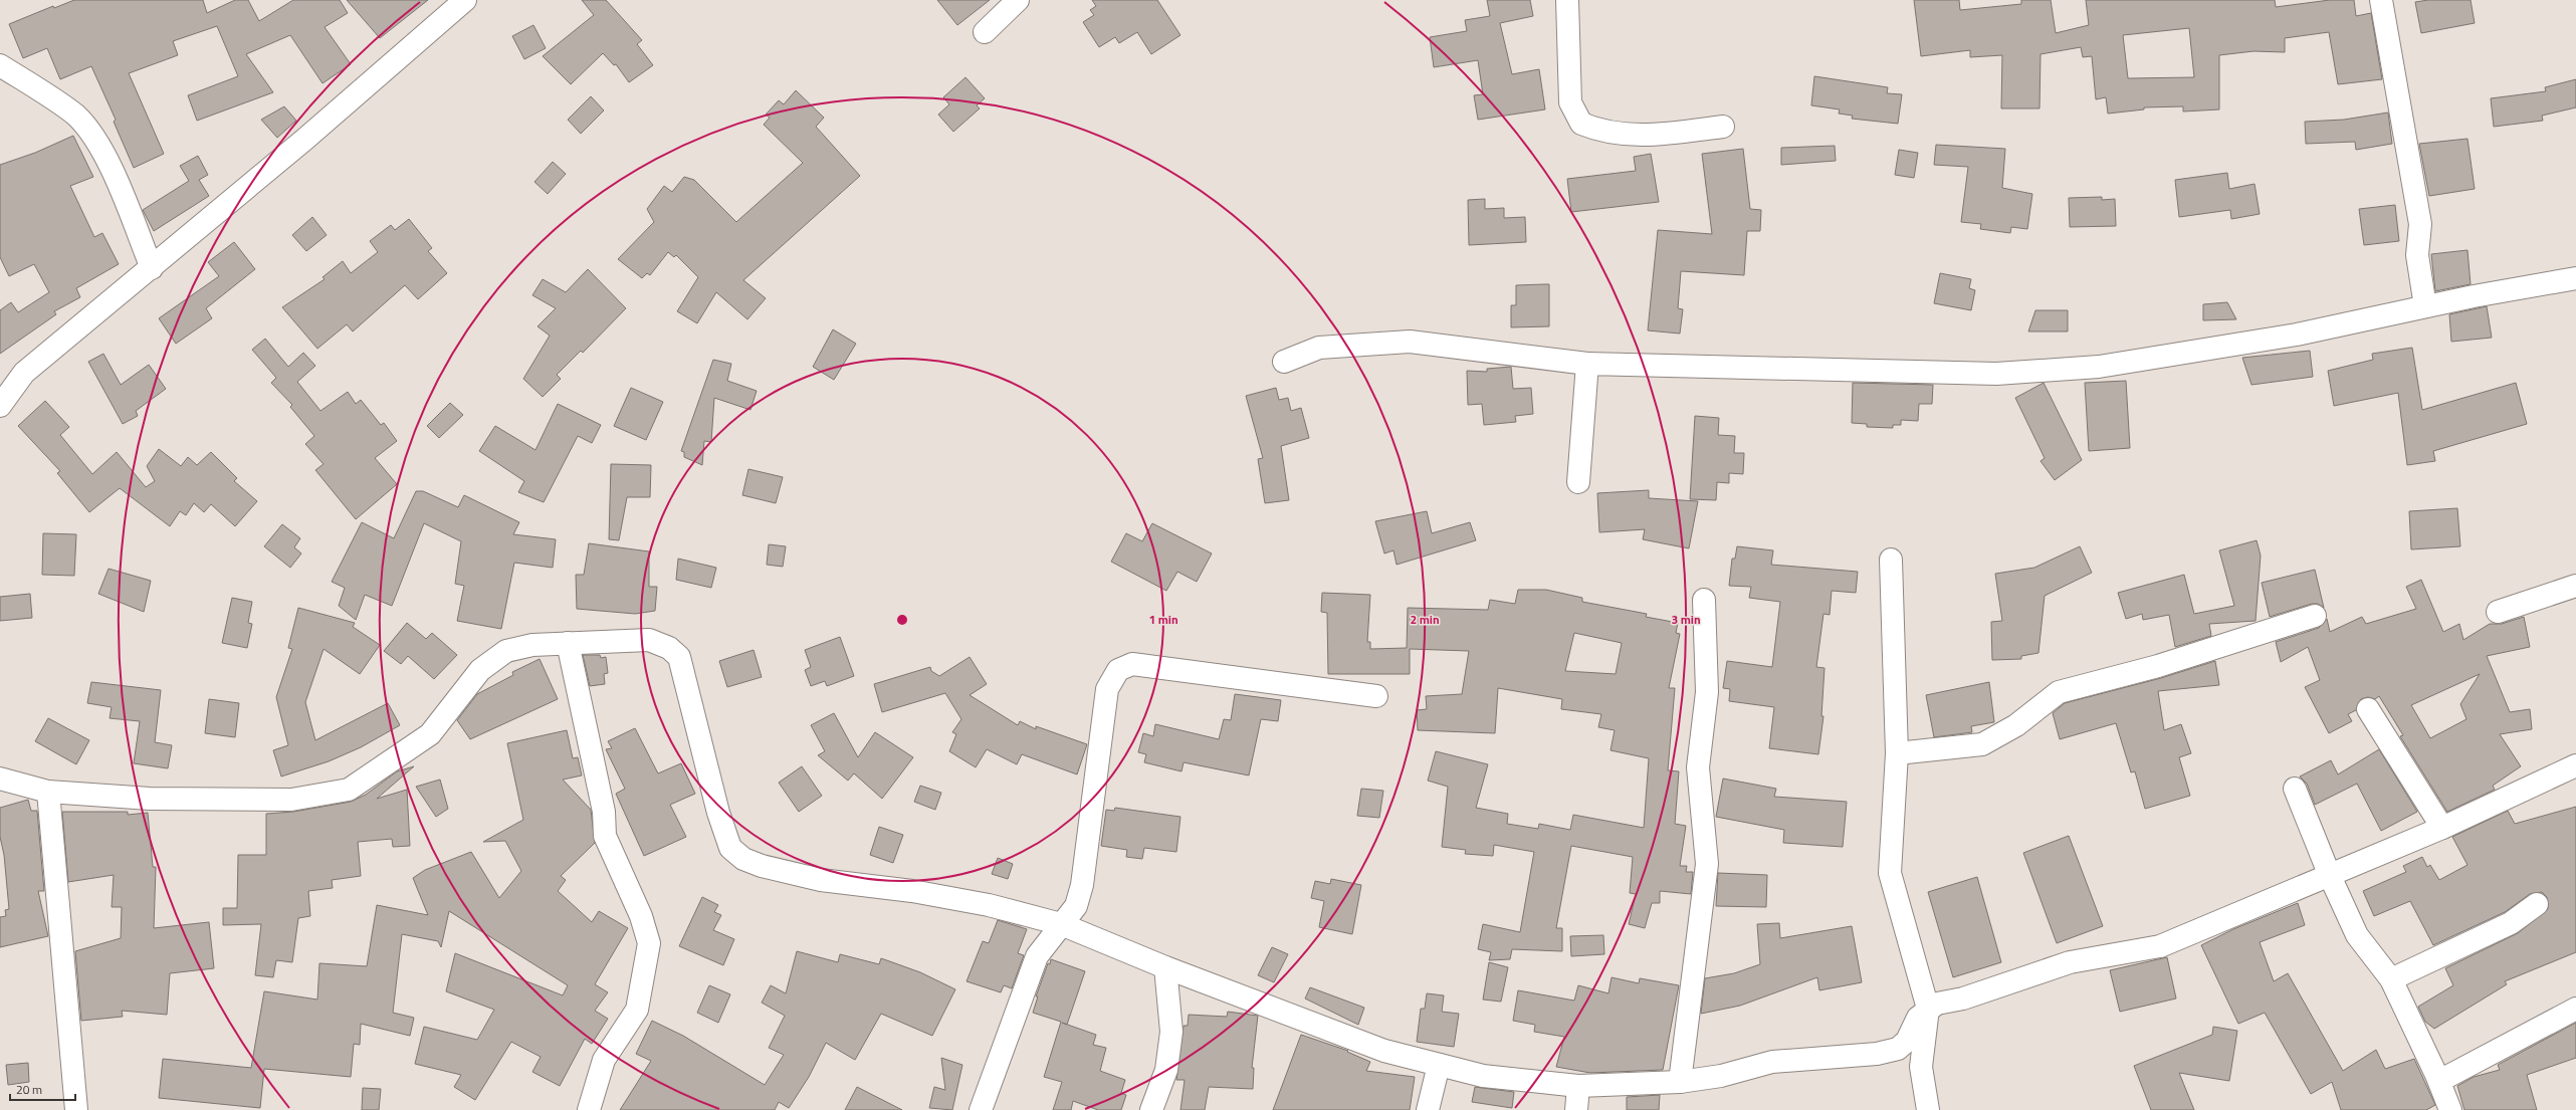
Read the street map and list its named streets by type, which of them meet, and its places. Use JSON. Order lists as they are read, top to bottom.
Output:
{
  "scale_bar": "20 m",
  "rings": ["1 min", "2 min", "3 min"]
}
